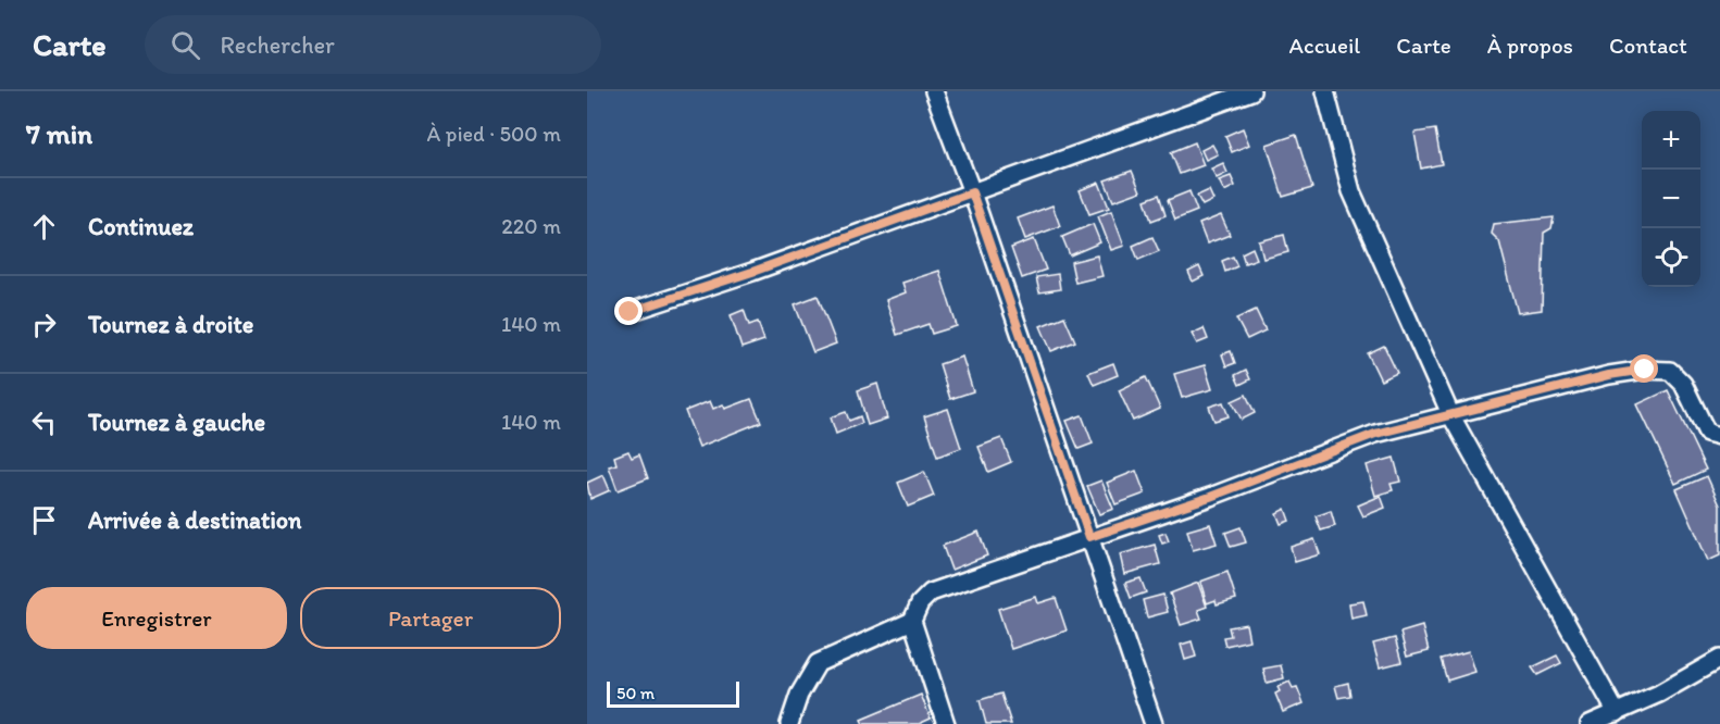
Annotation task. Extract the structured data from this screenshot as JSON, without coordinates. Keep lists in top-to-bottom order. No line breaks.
{"scale_bar":"50 m","page":{"header":"Carte","search":"Rechercher","nav":["Accueil","Carte","À propos","Contact"],"heading":["7 min","À pied · 500 m"],"map_buttons":["+","−"],"list":[["Continuez","220 m"],["Tournez à droite","140 m"],["Tournez à gauche","140 m"],"Arrivée à destination"],"buttons":["Enregistrer","Partager"],"scale":"50 m"}}
